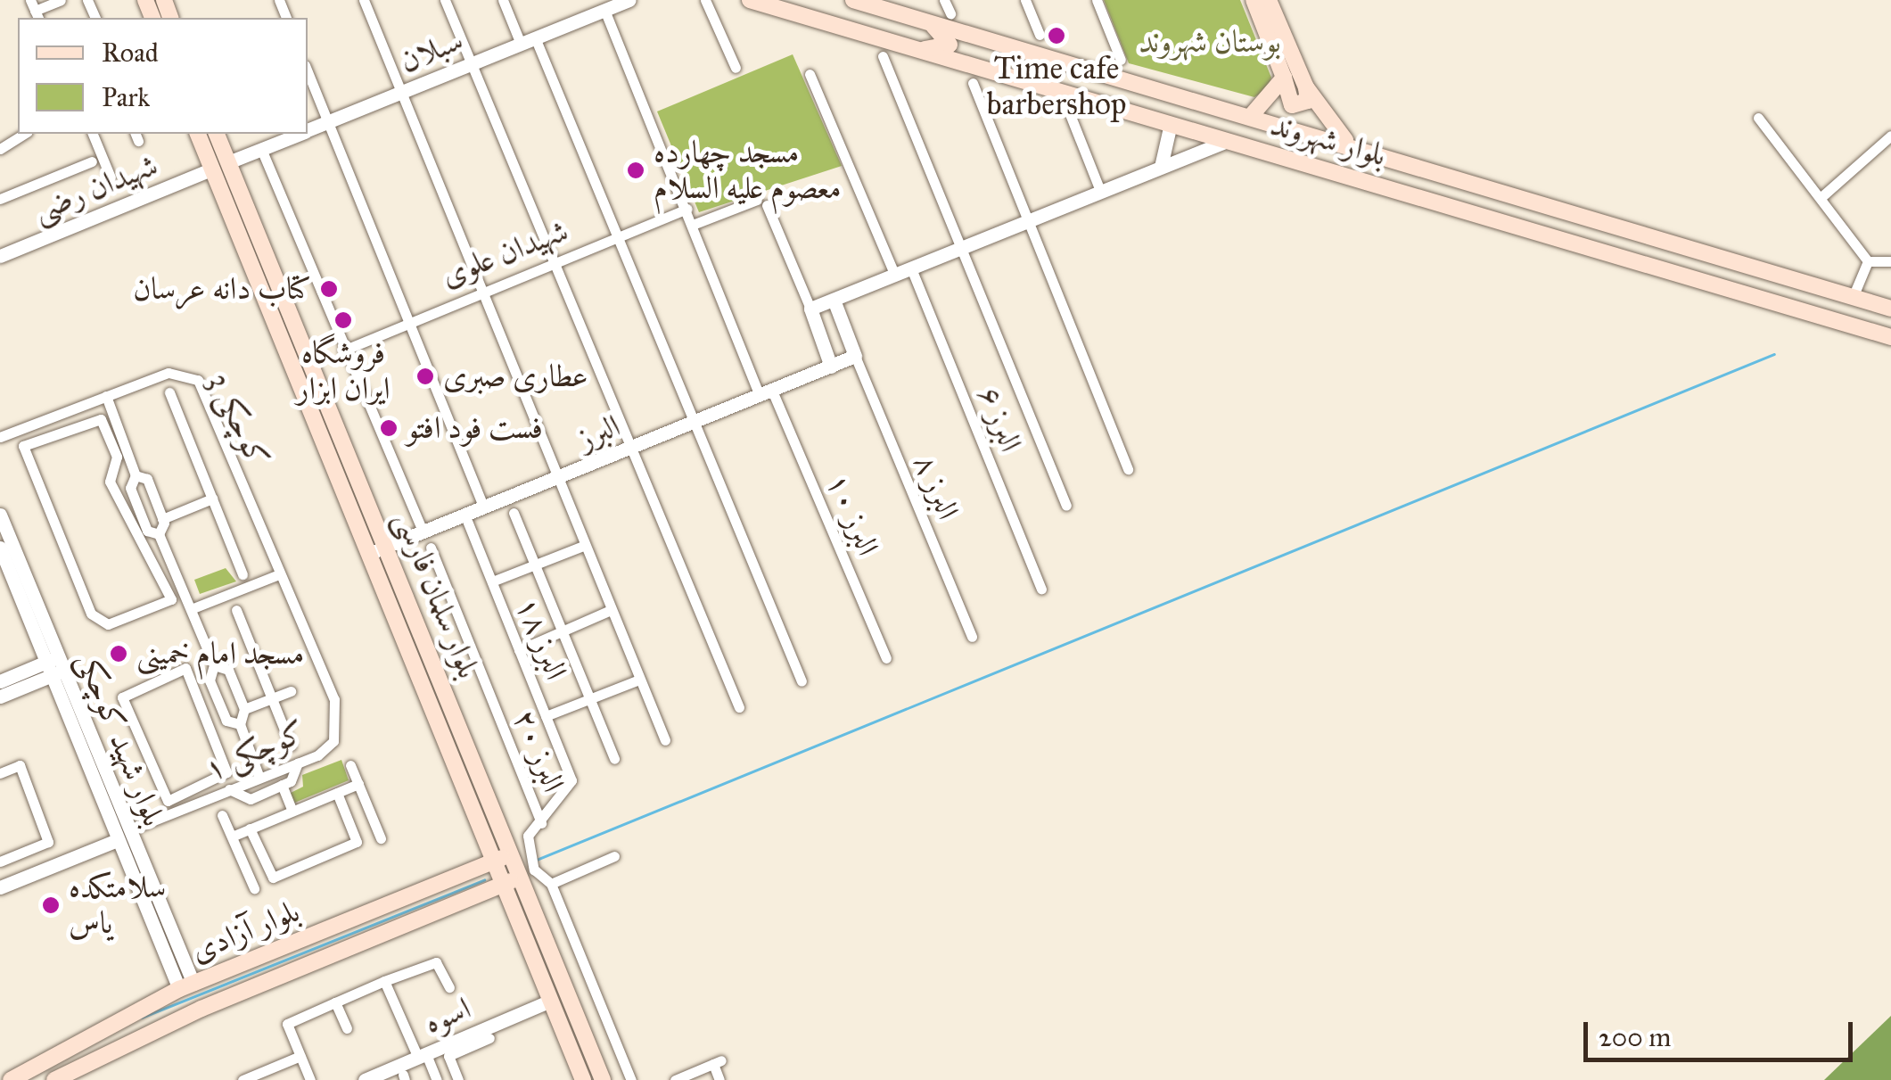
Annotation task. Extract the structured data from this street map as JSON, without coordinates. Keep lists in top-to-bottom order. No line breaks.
{"streets":{"main road":["بلوار شهروند","بلوار سلمان فارسی","بلوار آزادی"],"street":["سبلان","شهیدان رضی","شهیدان علوی","البرز ۶","کوچکی 3","البرز","البرز ۸","البرز ۱۰","البرز ۱۸","بلوار شهید کوچکی","کوچکی ۱","البرز ۲۰","اسوه"]},"crossings":[["سبلان","البرز ۱۰"],["سبلان","بلوار سلمان فارسی"],["شهیدان رضی","بلوار سلمان فارسی"],["شهیدان علوی","البرز ۱۰"],["کوچکی 3","کوچکی ۱"],["البرز","البرز ۸"],["البرز","البرز ۱۰"],["البرز","بلوار سلمان فارسی"],["البرز","البرز ۱۸"],["بلوار سلمان فارسی","بلوار آزادی"],["بلوار سلمان فارسی","اسوه"],["البرز ۱۸","البرز ۲۰"],["بلوار شهید کوچکی","کوچکی ۱"],["بلوار شهید کوچکی","بلوار آزادی"]],"parks":["بوستان شهروند"],"places":["Time cafe barbershop","مسجد چهارده معصوم علیه السلام","کتاب دانه عرسان","فروشگاه ایران ابزار","عطاری صبری","فست فود افتو","مسجد امام خمینی","سلامتکده یاس"],"legend":["Road","Park"],"scale_bar":"200 m"}
